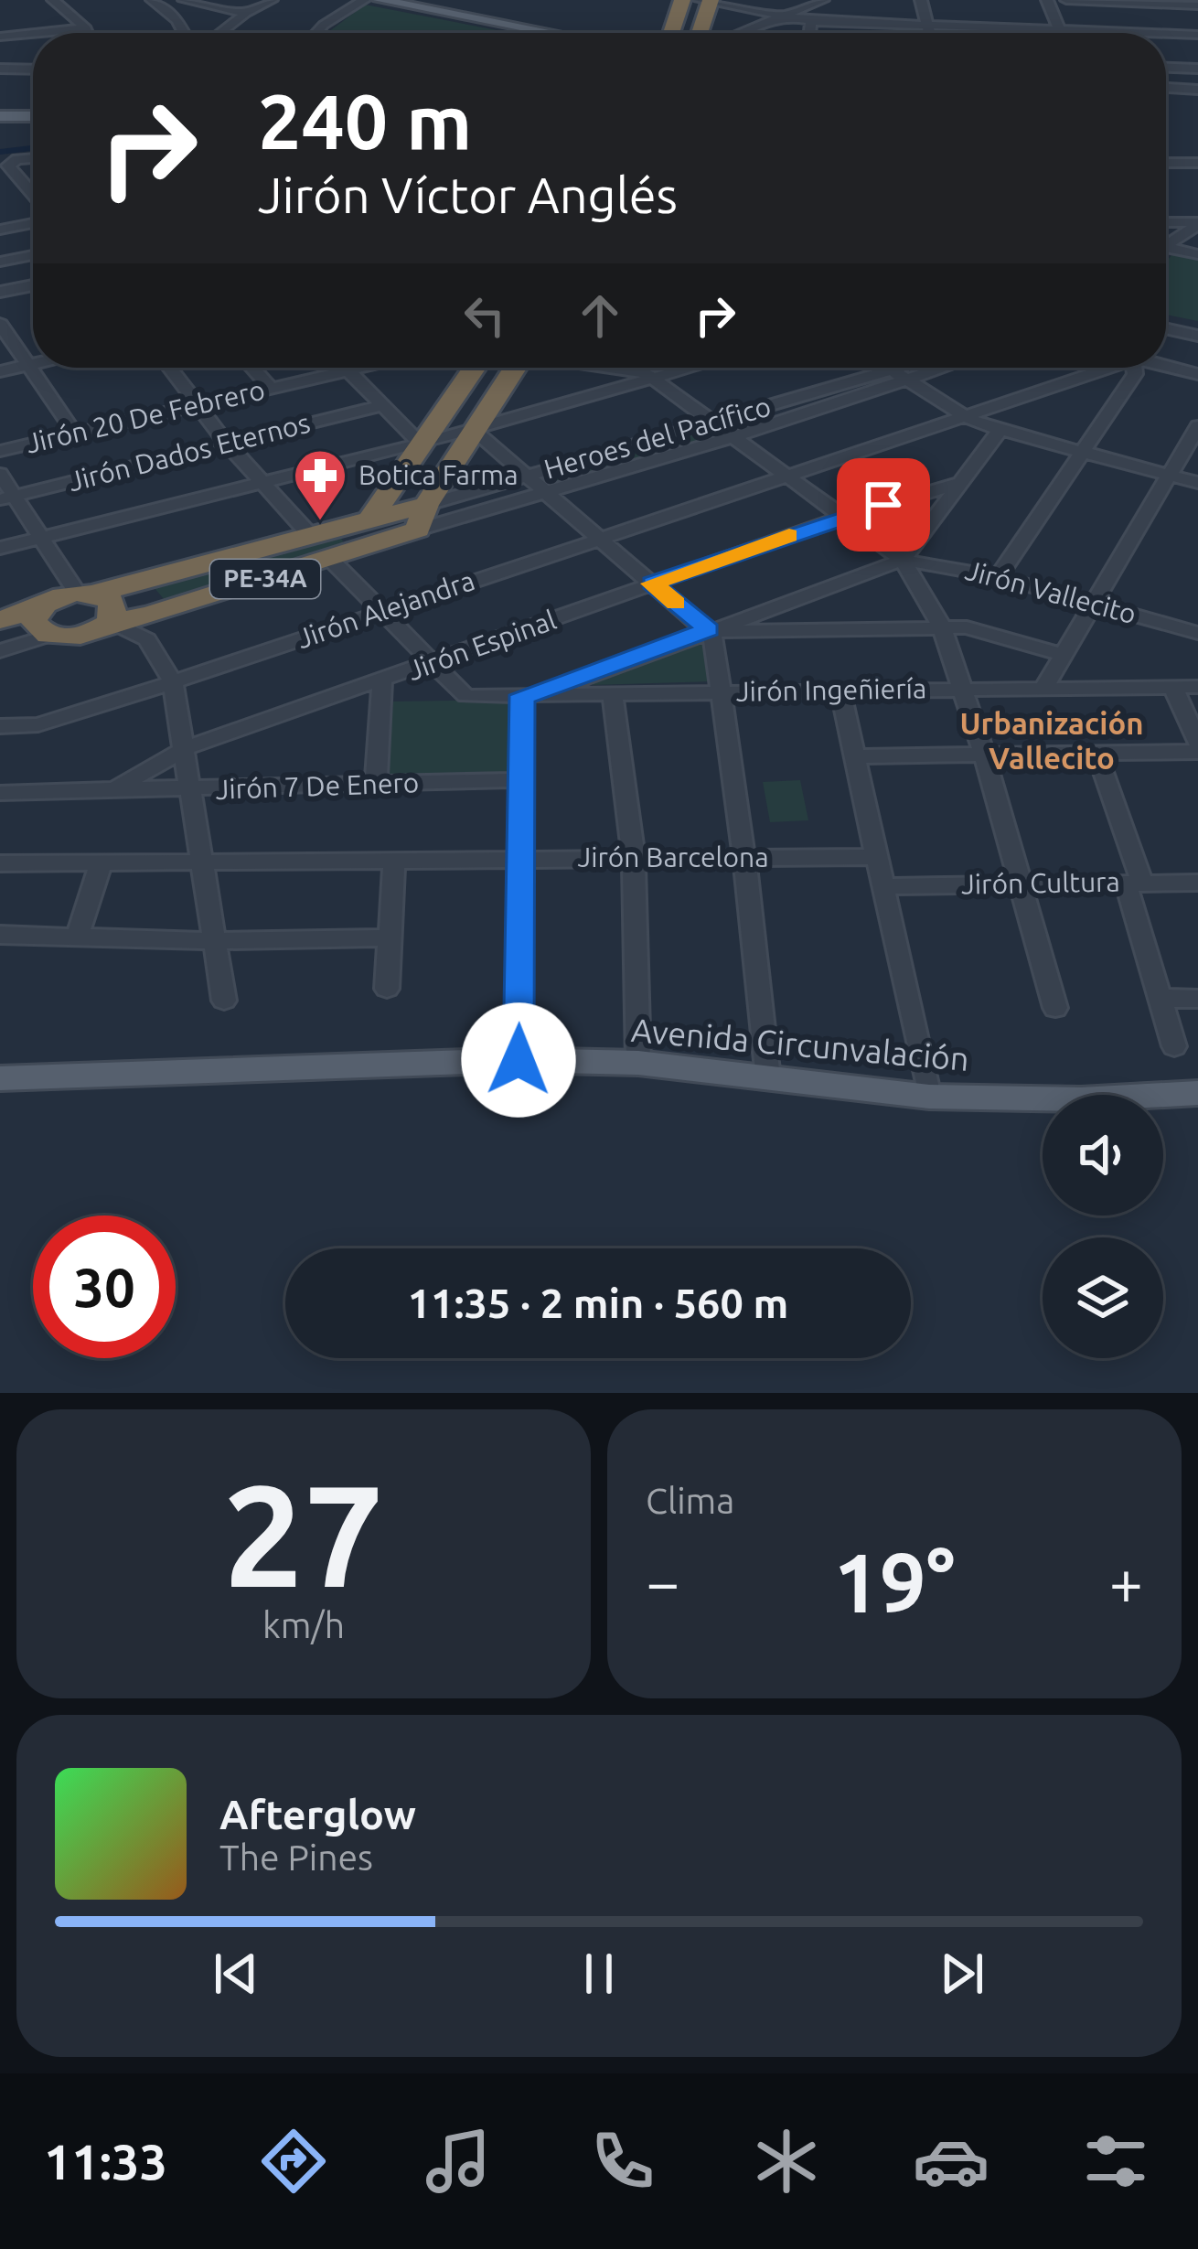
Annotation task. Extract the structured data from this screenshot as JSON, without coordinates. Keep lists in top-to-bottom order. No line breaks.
{"streets":{"highway":["Heroes del Pacífico","PE-34A"],"main road":["Avenida Circunvalación"],"street":["Jirón 20 De Febrero","Jirón Dados Eternos","Jirón Vallecito","Jirón Alejandra","Jirón Espinal","Jirón Ingeñiería","Jirón 7 De Enero","Jirón Barcelona","Jirón Cultura"]},"crossings":[["Heroes del Pacífico","PE-34A"],["Jirón Espinal","Jirón Ingeñiería"],["Jirón Espinal","Jirón 7 De Enero"]],"districts":["Urbanización Vallecito"],"places":{"pharmacy":["Botica Farma"]},"page":{"turn":["240 m","Jirón Víctor Anglés"],"limit":"30","trip":"11:35 · 2 min · 560 m","tile":[["27","km/h"],"Clima"],"heat":["−","19°","+"],"song":["Afterglow","The Pines"],"tabs":"11:33"}}
